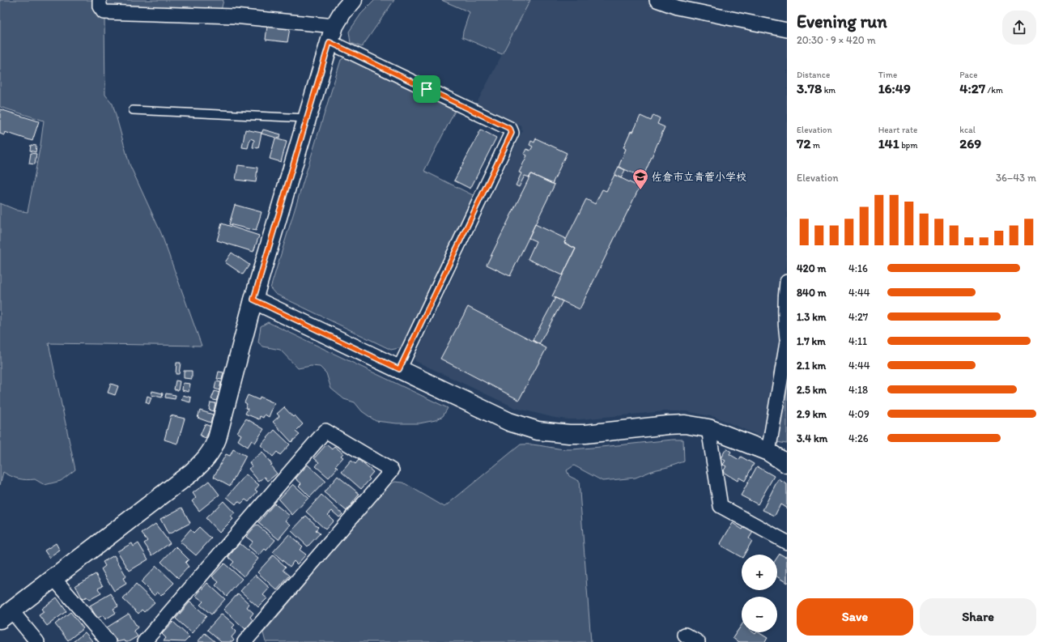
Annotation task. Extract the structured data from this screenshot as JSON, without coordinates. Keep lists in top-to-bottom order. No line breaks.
{"places":{"school or university":["佐倉市立青菅小学校"]},"page":{"heading":["Evening run","20:30 · 9 × 420 m"],"stats":[["Distance","3.78 km"],["Time","16:49"],["Pace","4:27 /km"],["Elevation","72 m"],["Heart rate","141 bpm"],["kcal","269"]],"chart":["Elevation","36–43 m"],"list":[{"name":"420 m","note":"4:16"},{"name":"840 m","note":"4:44"},{"name":"1.3 km","note":"4:27"},{"name":"1.7 km","note":"4:11"},{"name":"2.1 km","note":"4:44"},{"name":"2.5 km","note":"4:18"},{"name":"2.9 km","note":"4:09"},{"name":"3.4 km","note":"4:26"}],"map_buttons":["+","−"],"buttons":["Save","Share"]}}
